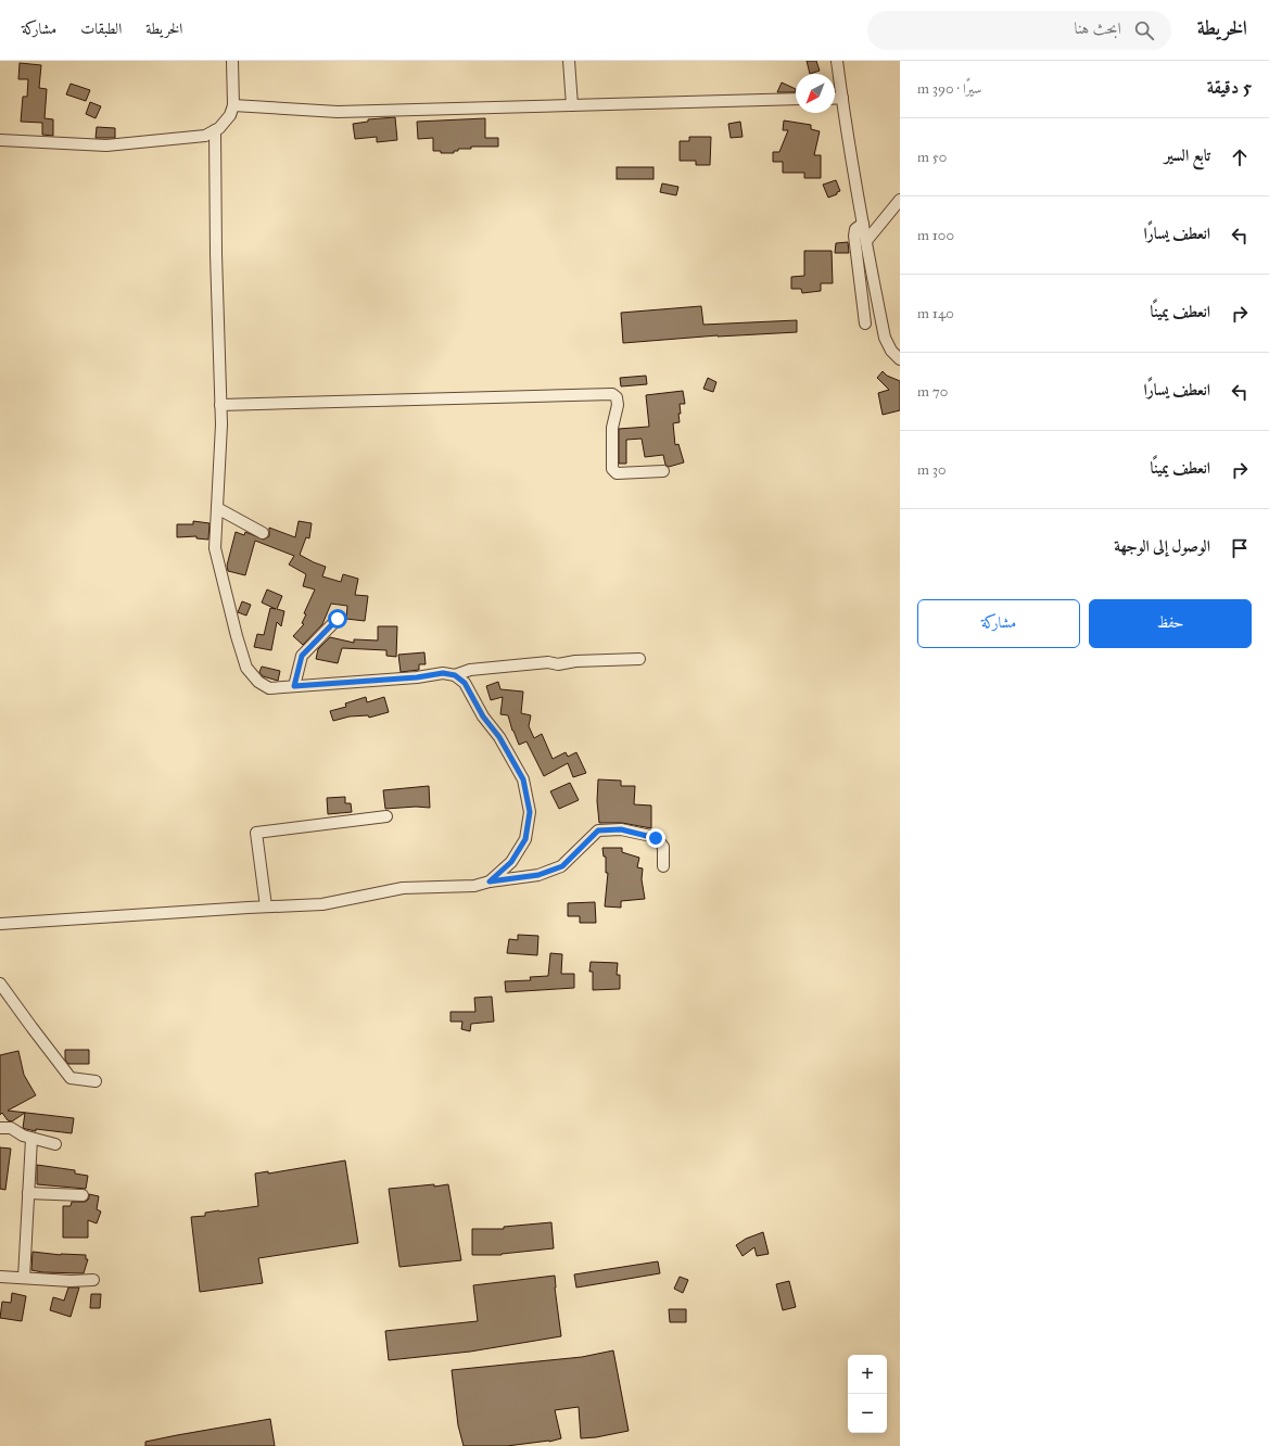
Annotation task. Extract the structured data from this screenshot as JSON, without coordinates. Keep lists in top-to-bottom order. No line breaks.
{"north":"bottom left","page":{"header":"الخريطة","search":"ابحث هنا","nav":["الخريطة","الطبقات","مشاركة"],"heading":["5 دقيقة","سيرًا · 390 m"],"list":[["تابع السير","50 m"],["انعطف يسارًا","100 m"],["انعطف يمينًا","140 m"],["انعطف يسارًا","70 m"],["انعطف يمينًا","30 m"],"الوصول إلى الوجهة"],"buttons":["حفظ","مشاركة"],"map_buttons":["+","−"]}}
